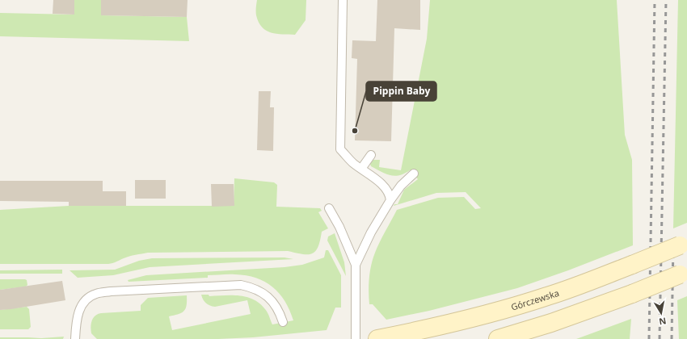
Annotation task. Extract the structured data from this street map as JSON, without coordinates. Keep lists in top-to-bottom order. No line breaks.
{"streets":{"main road":["Górczewska"]},"places":["Pippin Baby"],"north":"bottom"}
